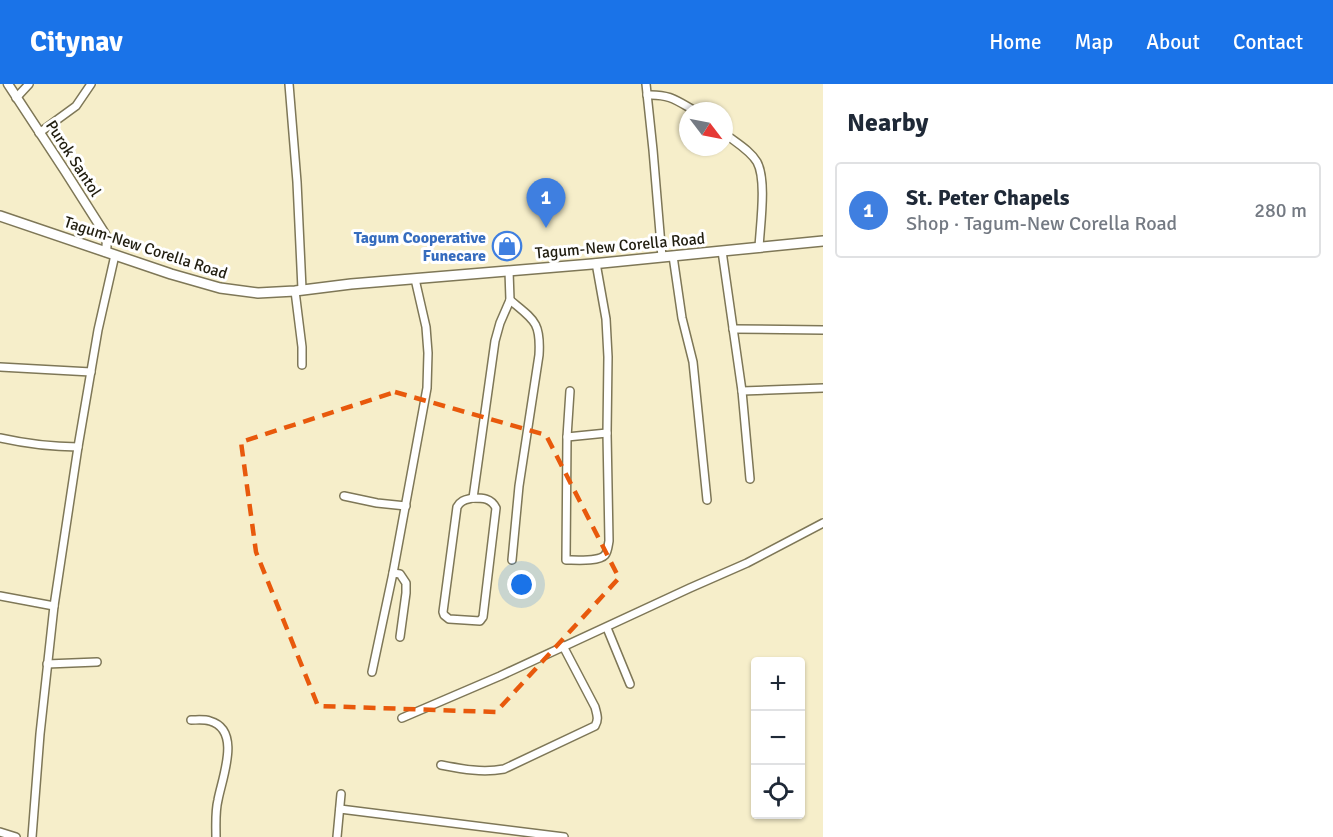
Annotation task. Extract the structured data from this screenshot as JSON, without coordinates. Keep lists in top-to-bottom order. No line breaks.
{"streets":{"main road":["Tagum-New Corella Road"],"street":["Purok Santol"]},"crossings":[["Purok Santol","Tagum-New Corella Road"]],"places":{"shop":["Tagum Cooperative Funecare"]},"north":"bottom right","page":{"header":"Citynav","nav":["Home","Map","About","Contact"],"heading":"Nearby","list":[{"mark":"1","name":"St. Peter Chapels","note":"Shop · Tagum-New Corella Road","value":"280 m"}],"pins":"1","map_buttons":["+","−"]}}
